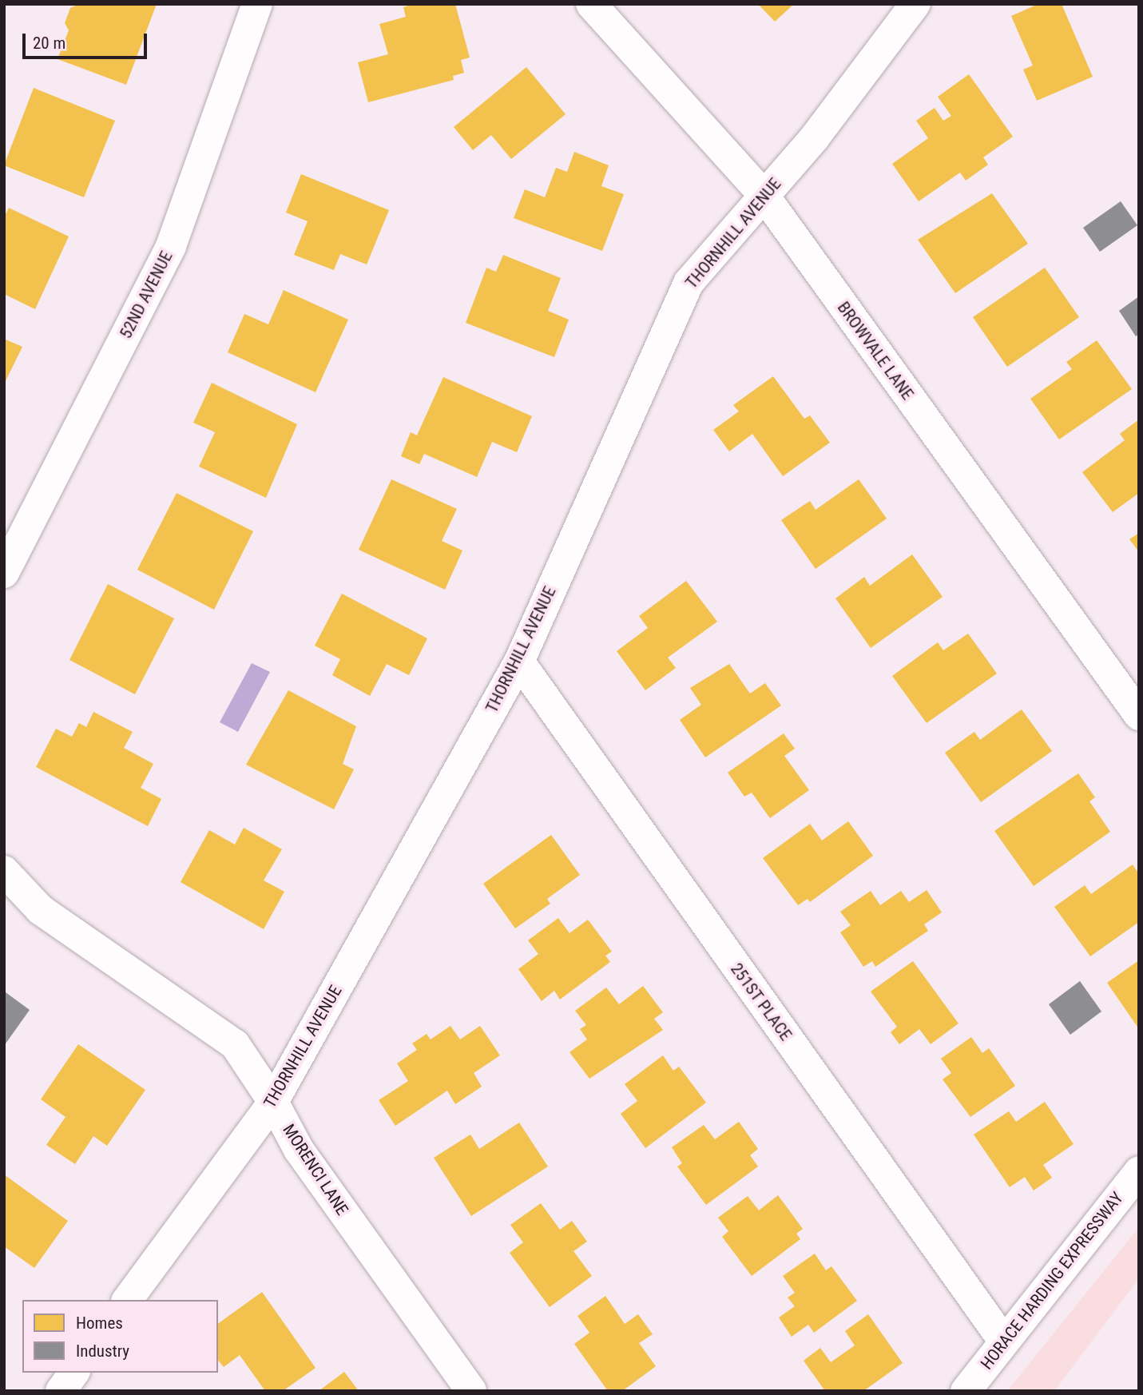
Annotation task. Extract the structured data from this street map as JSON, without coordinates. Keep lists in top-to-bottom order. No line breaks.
{"streets":{"street":["THORNHILL AVENUE","52ND AVENUE","BROWVALE LANE","251ST PLACE","MORENCI LANE","HORACE HARDING EXPRESSWAY"]},"crossings":[["THORNHILL AVENUE","BROWVALE LANE"],["THORNHILL AVENUE","251ST PLACE"],["THORNHILL AVENUE","MORENCI LANE"],["251ST PLACE","HORACE HARDING EXPRESSWAY"]],"legend":["Homes","Industry"],"scale_bar":"20 m"}
